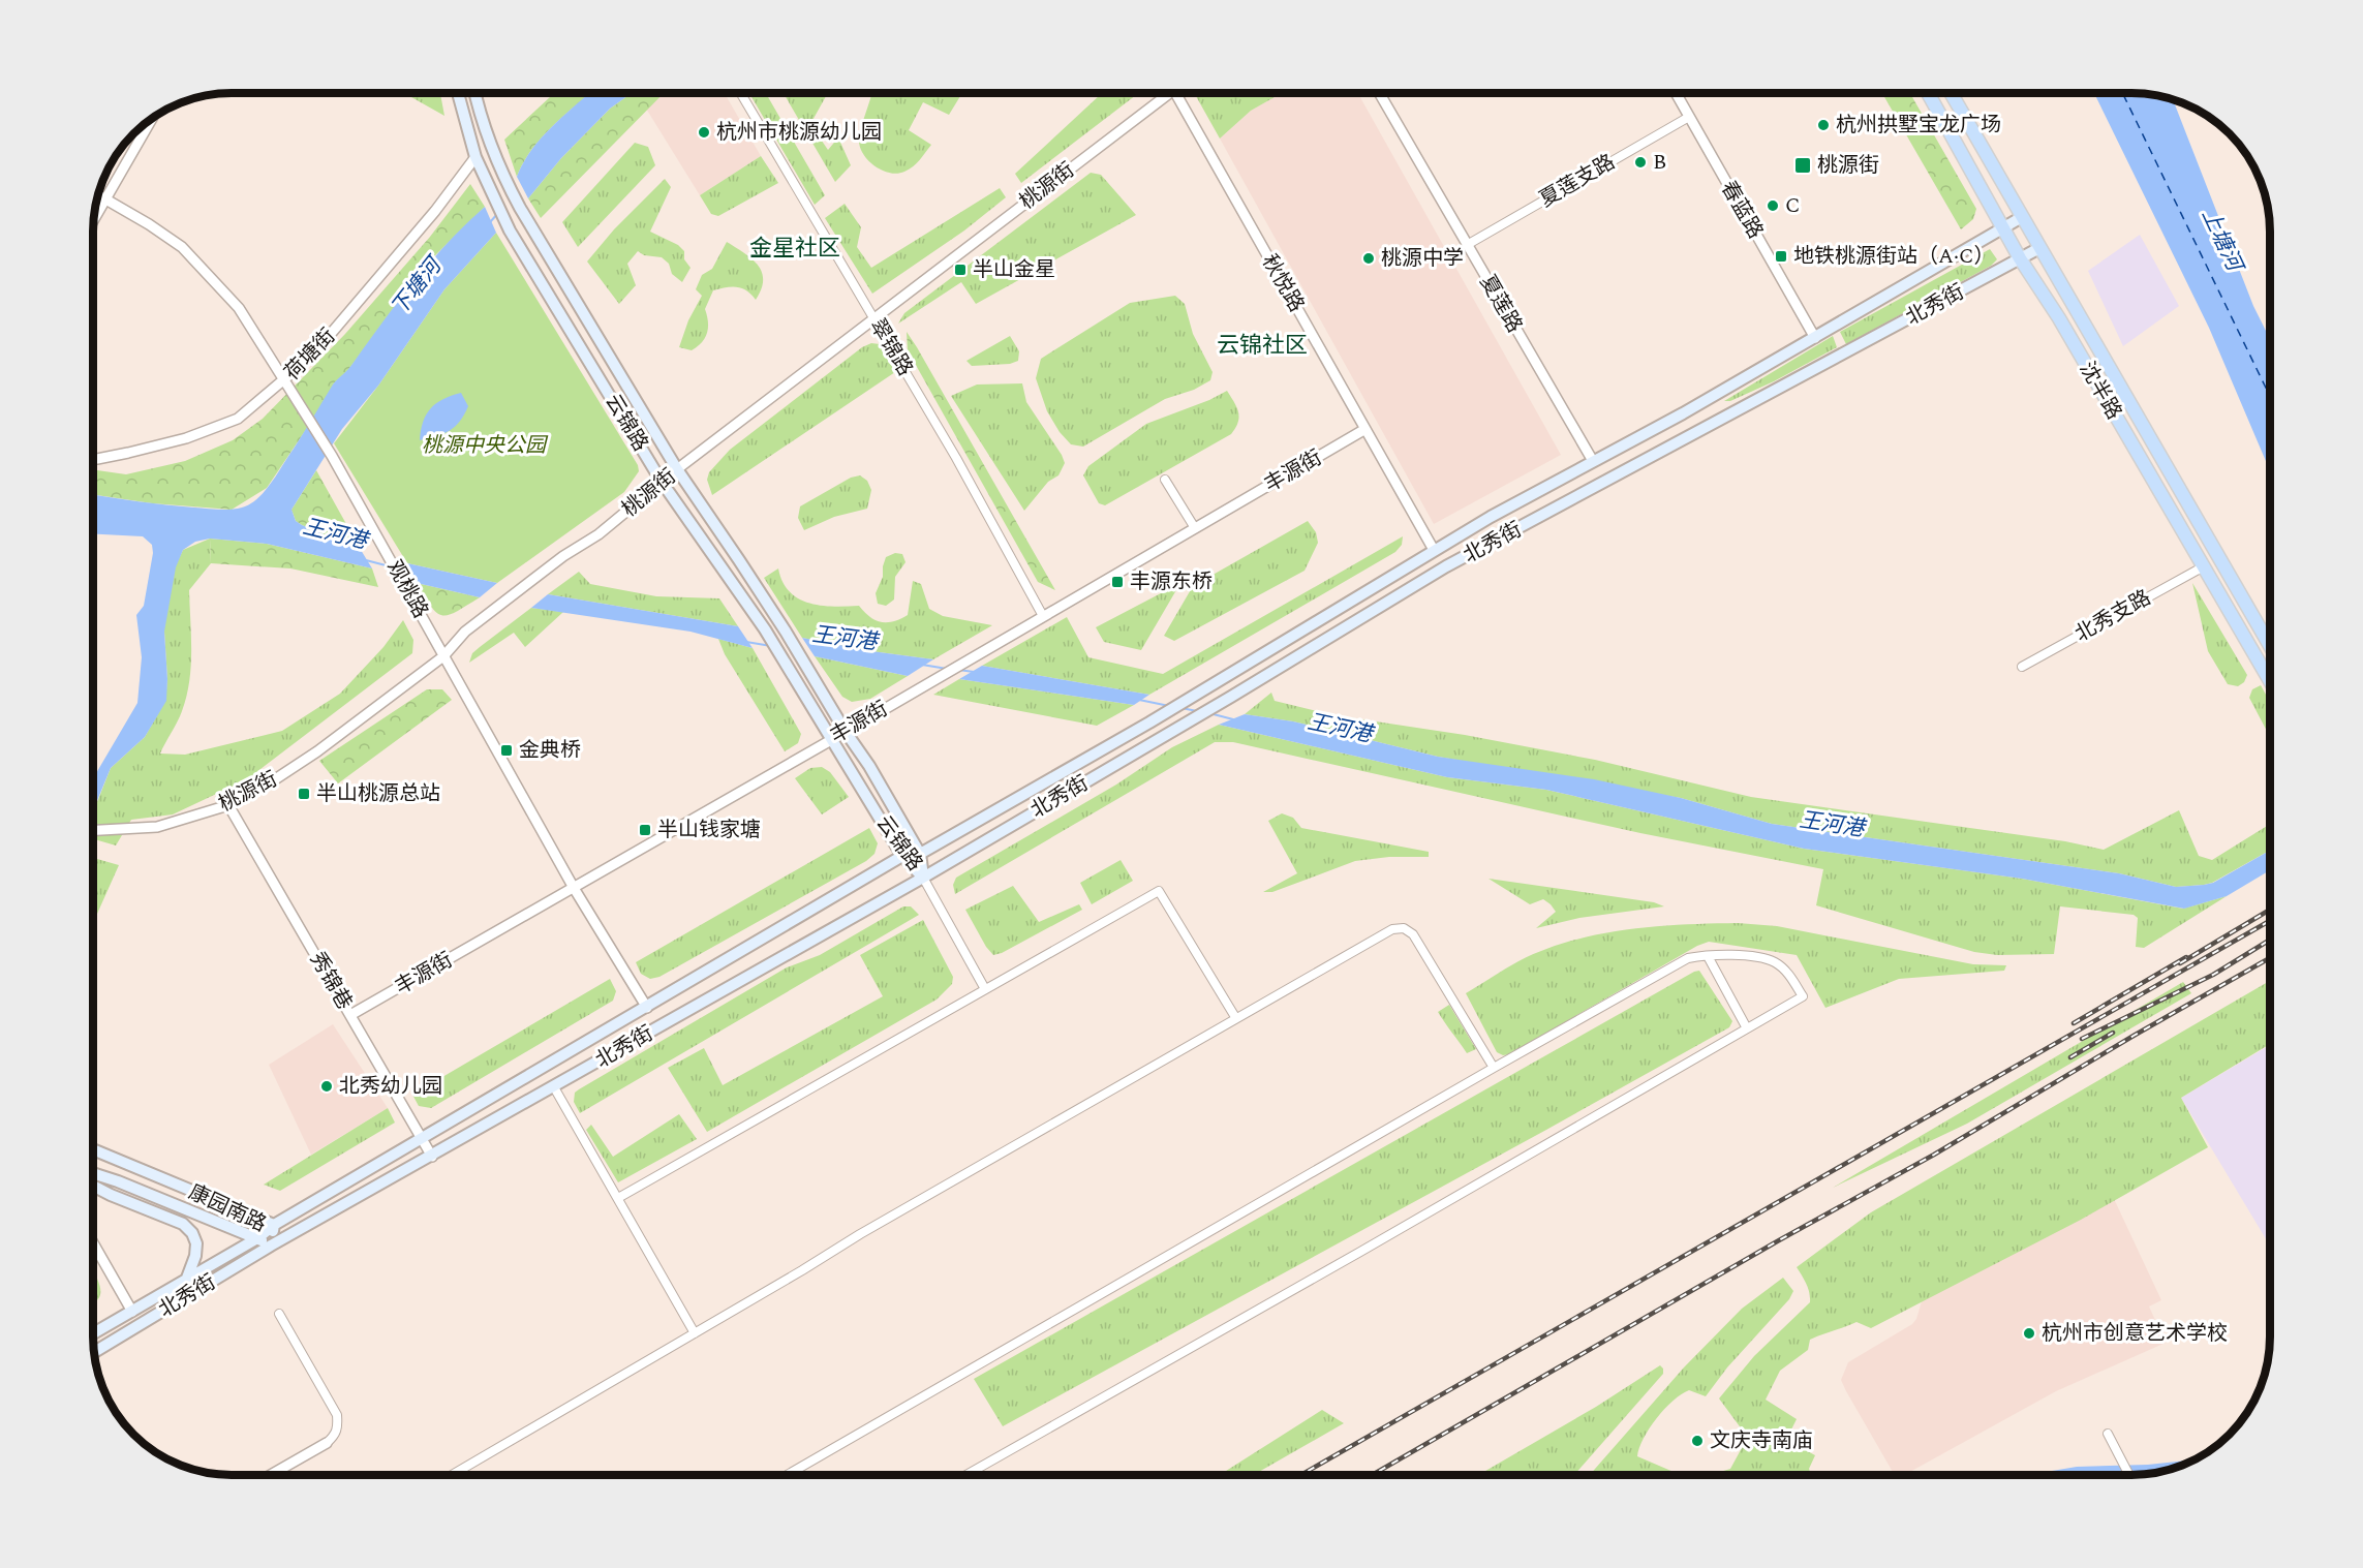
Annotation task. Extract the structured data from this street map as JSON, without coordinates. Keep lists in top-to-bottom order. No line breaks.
{"streets":{"main road":["北秀街","沈半路","云锦路","康园南路"],"street":["夏莲支路","桃源街","春蓝路","秋悦路","夏莲路","翠锦路","荷塘街","丰源街","观桃路","北秀支路","秀锦巷"]},"crossings":[["夏莲支路","春蓝路"],["夏莲支路","夏莲路"],["桃源街","翠锦路"],["桃源街","云锦路"],["桃源街","观桃路"],["桃源街","秀锦巷"],["春蓝路","北秀街"],["秋悦路","北秀街"],["秋悦路","丰源街"],["夏莲路","北秀街"],["北秀街","沈半路"],["北秀街","云锦路"],["北秀街","观桃路"],["北秀街","秀锦巷"],["北秀街","康园南路"],["翠锦路","丰源街"],["荷塘街","云锦路"],["荷塘街","观桃路"],["沈半路","北秀支路"],["云锦路","丰源街"],["丰源街","观桃路"],["丰源街","秀锦巷"]],"districts":["金星社区","云锦社区"],"water":["上塘河","下塘河","王河港"],"parks":["桃源中央公园"],"places":{"other":["杭州拱墅宝龙广场","杭州市桃源幼儿园","B","C","桃源中学","北秀幼儿园","杭州市创意艺术学校","文庆寺南庙"],"transit":["桃源街","地铁桃源街站（A·C）","半山金星","丰源东桥","金典桥","半山桃源总站","半山钱家塘"]}}
